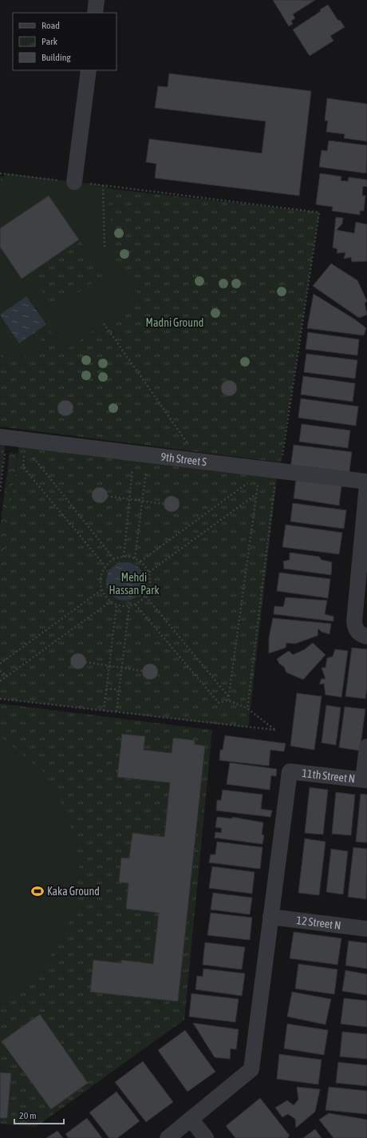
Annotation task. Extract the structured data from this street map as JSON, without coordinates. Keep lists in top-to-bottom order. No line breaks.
{"streets":{"street":["9th Street S","11th Street N","12 Street N"]},"crossings":[["11th Street N","12 Street N"]],"parks":["Madni Ground","Mehdi Hassan Park"],"places":{"sports":["Kaka Ground"]},"legend":["Road","Park","Building"],"scale_bar":"20 m"}
